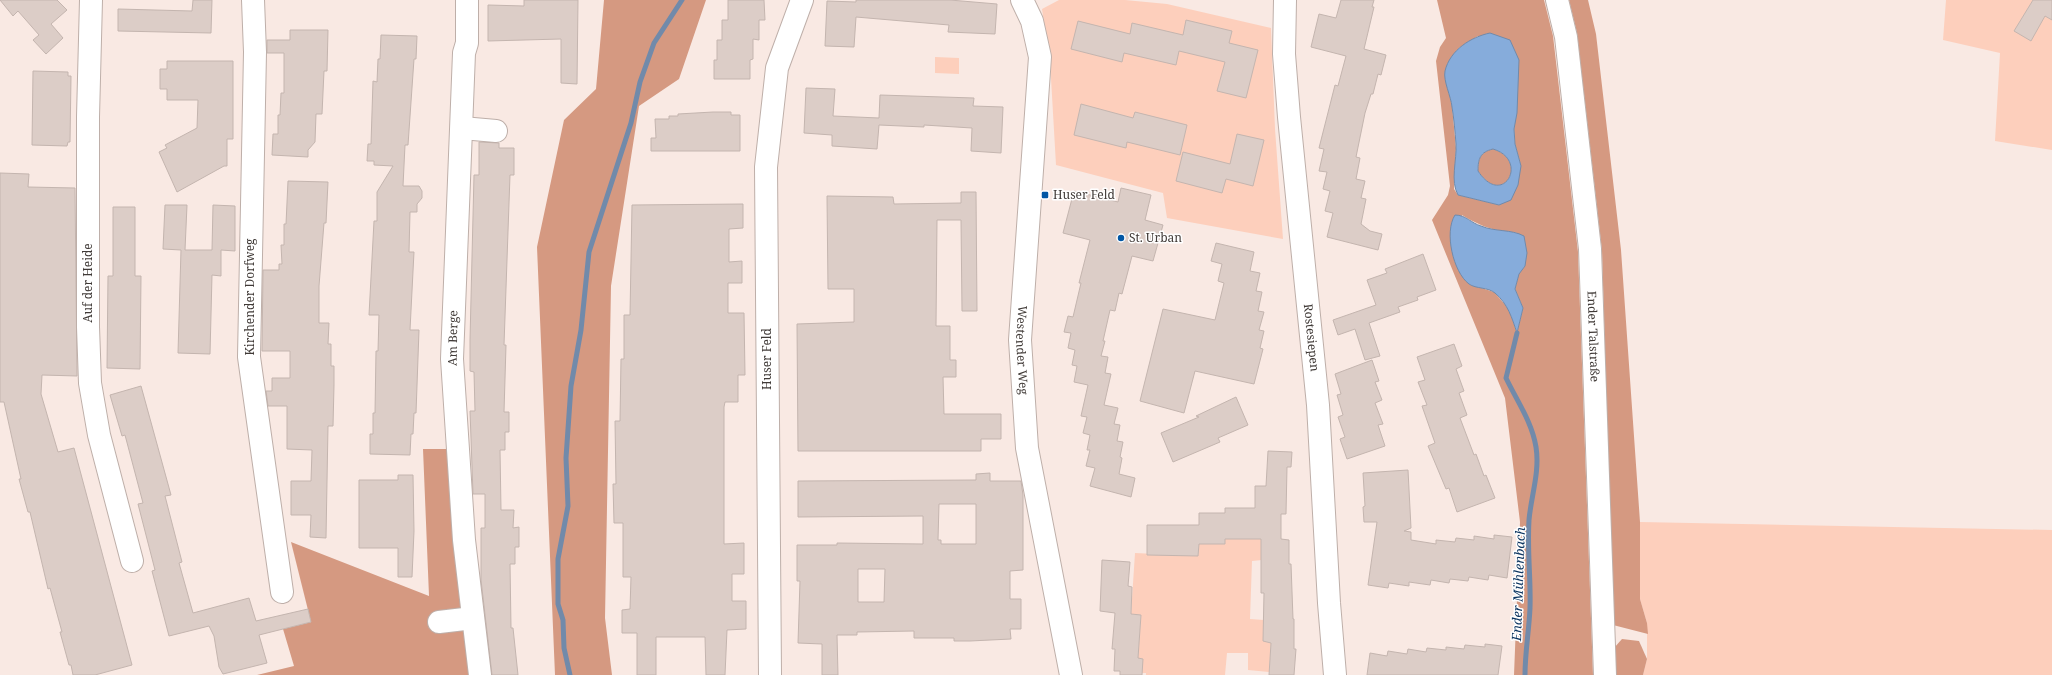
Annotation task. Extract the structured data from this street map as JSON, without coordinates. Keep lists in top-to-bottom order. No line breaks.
{"streets":{"street":["Auf der Heide","Kirchender Dorfweg","Ender Talstraße","Rostesiepen","Am Berge","Westender Weg","Huser Feld"]},"water":["Ender Mühlenbach"],"places":{"transit":["Huser Feld"],"other":["St. Urban"]}}
